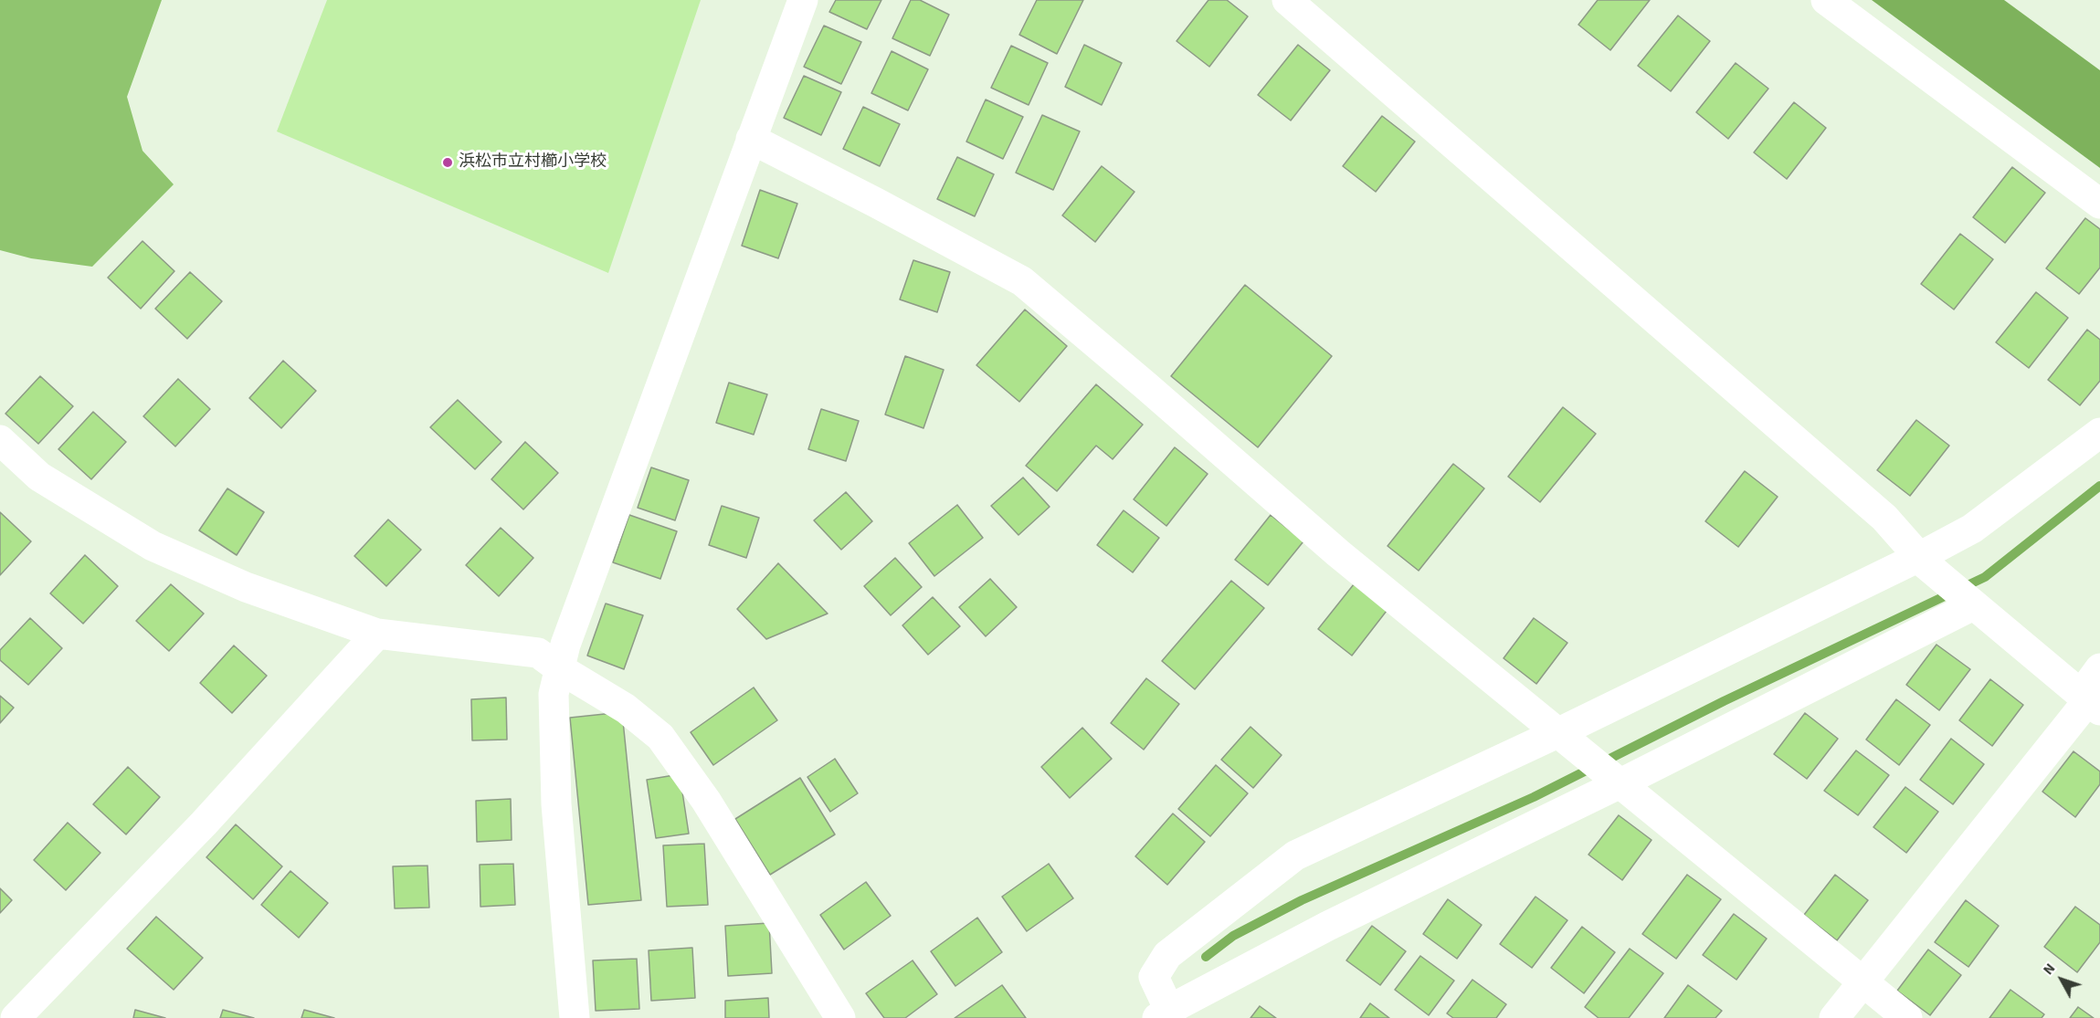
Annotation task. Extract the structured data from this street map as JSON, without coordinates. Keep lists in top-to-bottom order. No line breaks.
{"places":["浜松市立村櫛小学校"],"north":"top left"}
